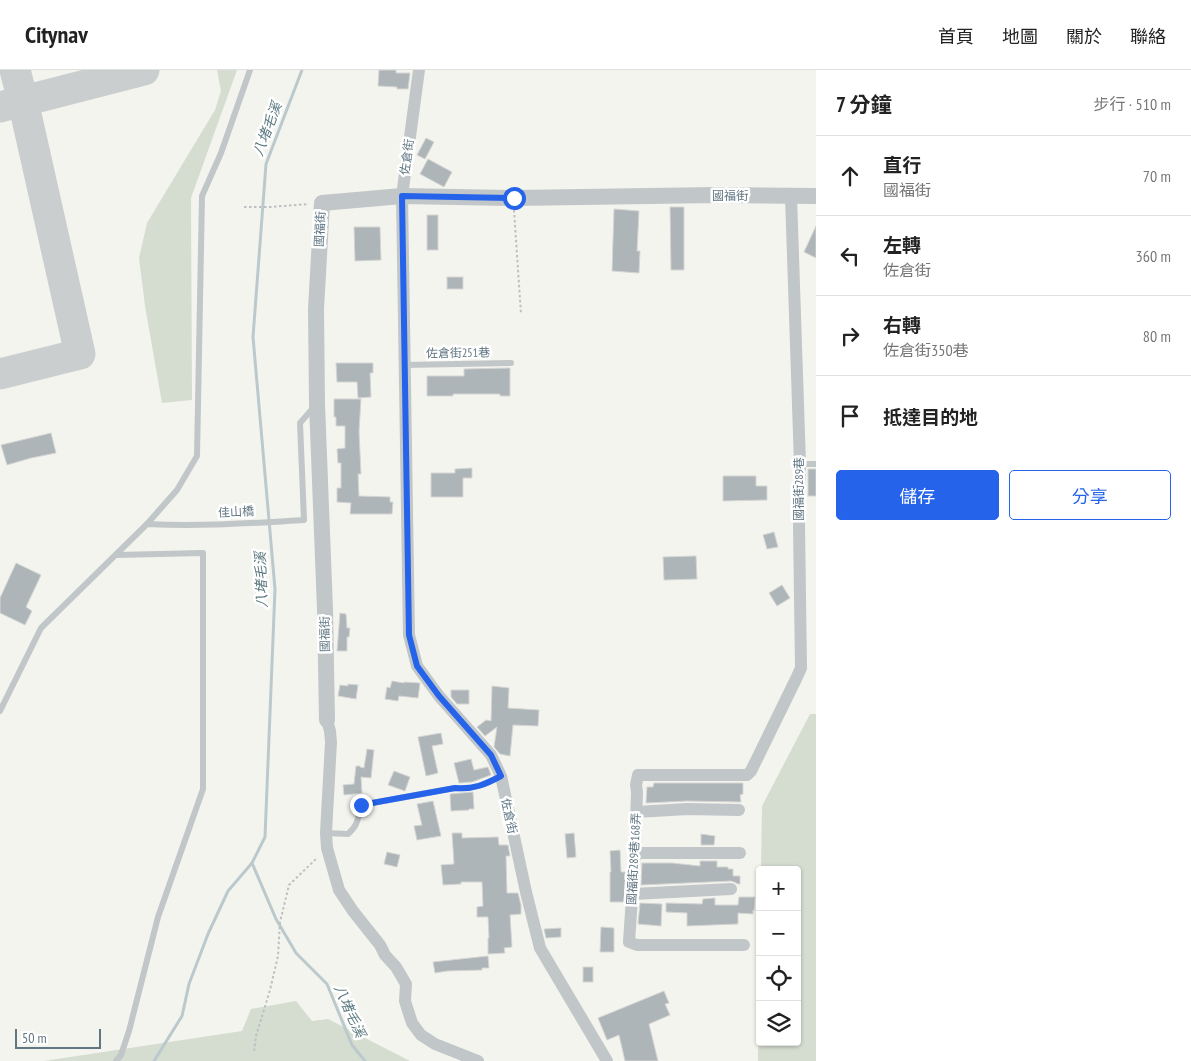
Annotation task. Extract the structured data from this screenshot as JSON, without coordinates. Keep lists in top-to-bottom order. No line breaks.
{"streets":{"street":["佐倉街","國福街","國福街289巷","國福街289巷168弄"],"lane":["佐倉街251巷","佳山橋"]},"crossings":[["佐倉街","國福街"],["佐倉街","佐倉街251巷"],["國福街","國福街289巷"],["國福街","佳山橋"],["國福街289巷","國福街289巷168弄"]],"water":["八堵毛溪"],"scale_bar":"50 m","page":{"header":"Citynav","nav":["首頁","地圖","關於","聯絡"],"heading":["7 分鐘","步行 · 510 m"],"list":[["直行","國福街","70 m"],["左轉","佐倉街","360 m"],["右轉","佐倉街350巷","80 m"],"抵達目的地"],"buttons":["儲存","分享"],"map_buttons":["+","−"],"scale":"50 m"}}
